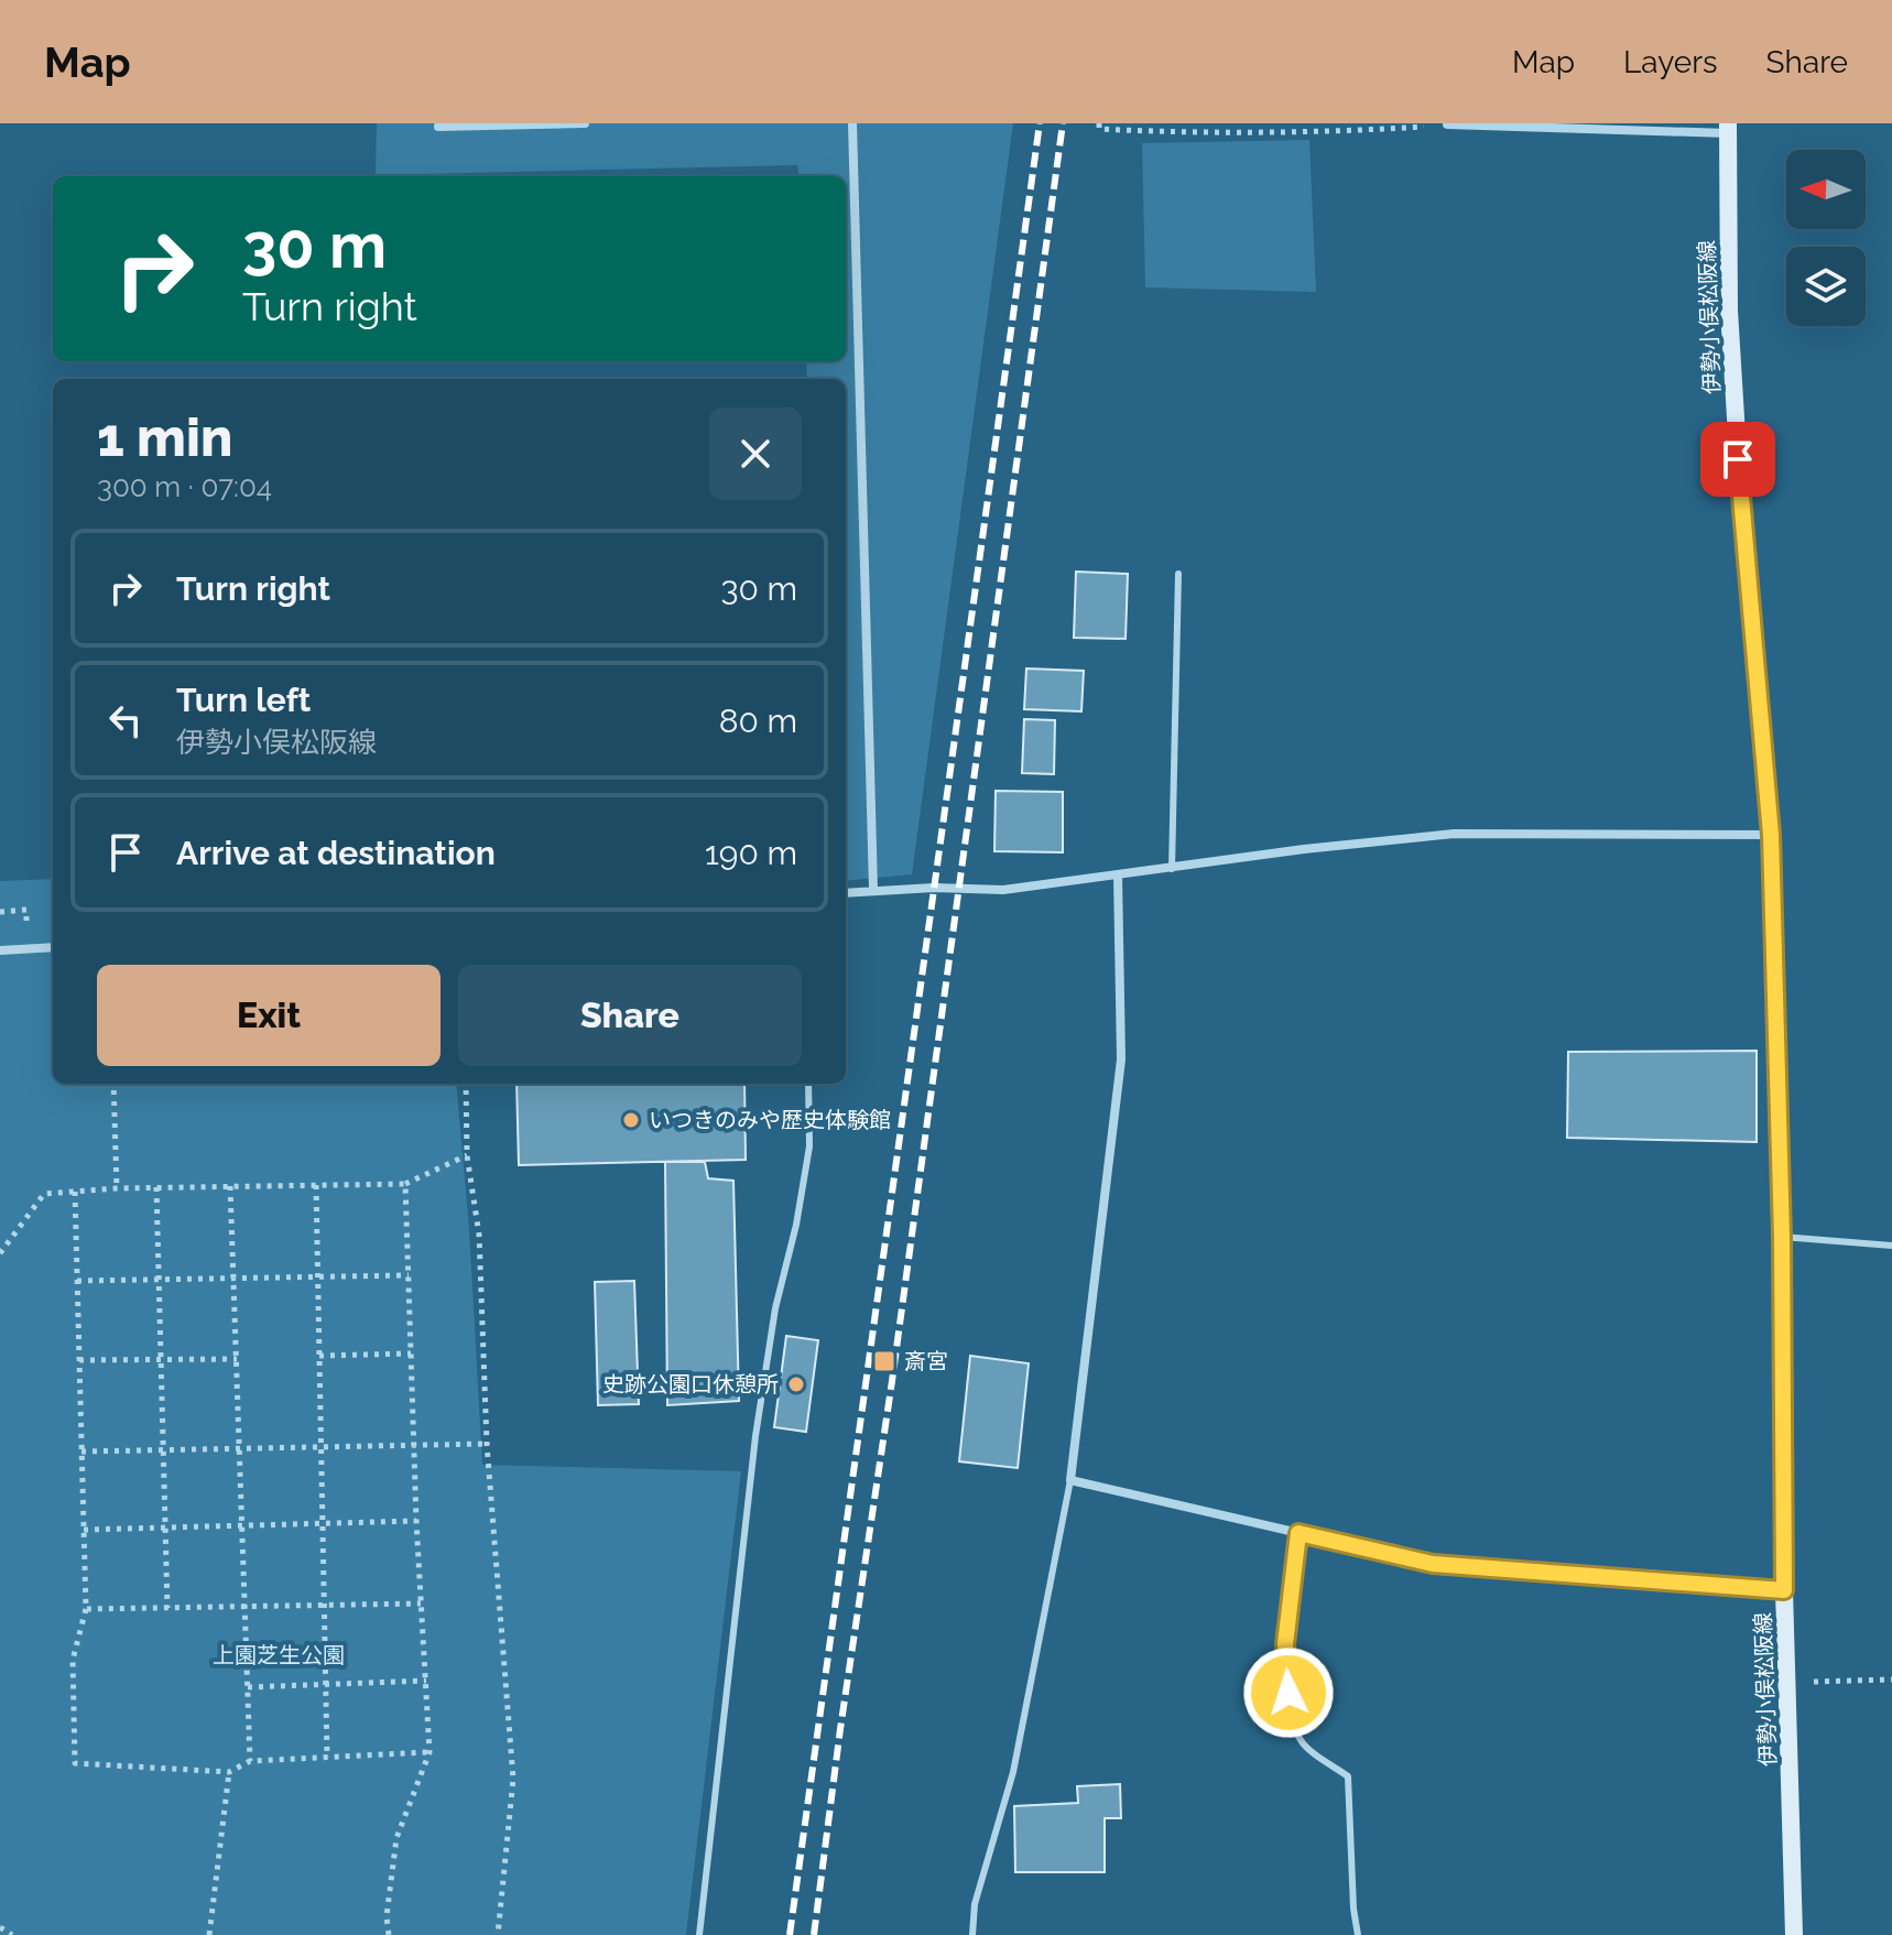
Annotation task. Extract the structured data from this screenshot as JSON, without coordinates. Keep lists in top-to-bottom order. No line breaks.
{"streets":{"main road":["伊勢小俣松阪線"]},"parks":["上園芝生公園"],"places":{"other":["いつきのみや歴史体験館","史跡公園口休憩所"],"transit":["斎宮"]},"north":"left","page":{"header":"Map","nav":["Map","Layers","Share"],"turn":["30 m","Turn right"],"heading":["1 min","300 m · 07:04"],"list":[{"name":"Turn right","value":"30 m"},{"name":"Turn left","note":"伊勢小俣松阪線","value":"80 m"},{"name":"Arrive at destination","value":"190 m"}],"buttons":["Exit","Share"]}}
